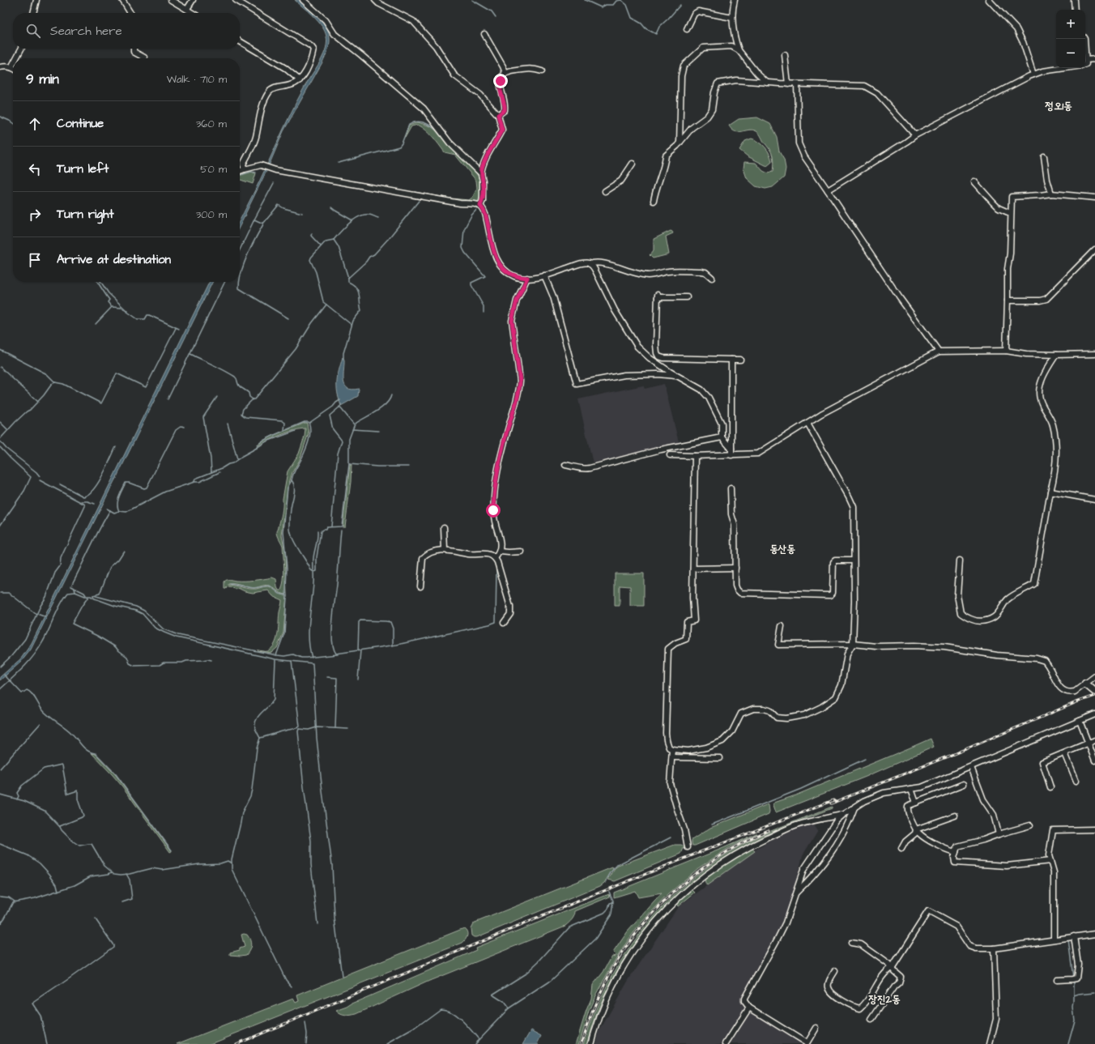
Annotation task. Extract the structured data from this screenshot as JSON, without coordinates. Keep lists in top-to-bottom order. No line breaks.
{"districts":["정오1동","동산동","장진2동"],"page":{"map_buttons":["+","−"],"search":"Search here","heading":["9 min","Walk · 710 m"],"list":[["Continue","360 m"],["Turn left","50 m"],["Turn right","300 m"],"Arrive at destination"]}}
